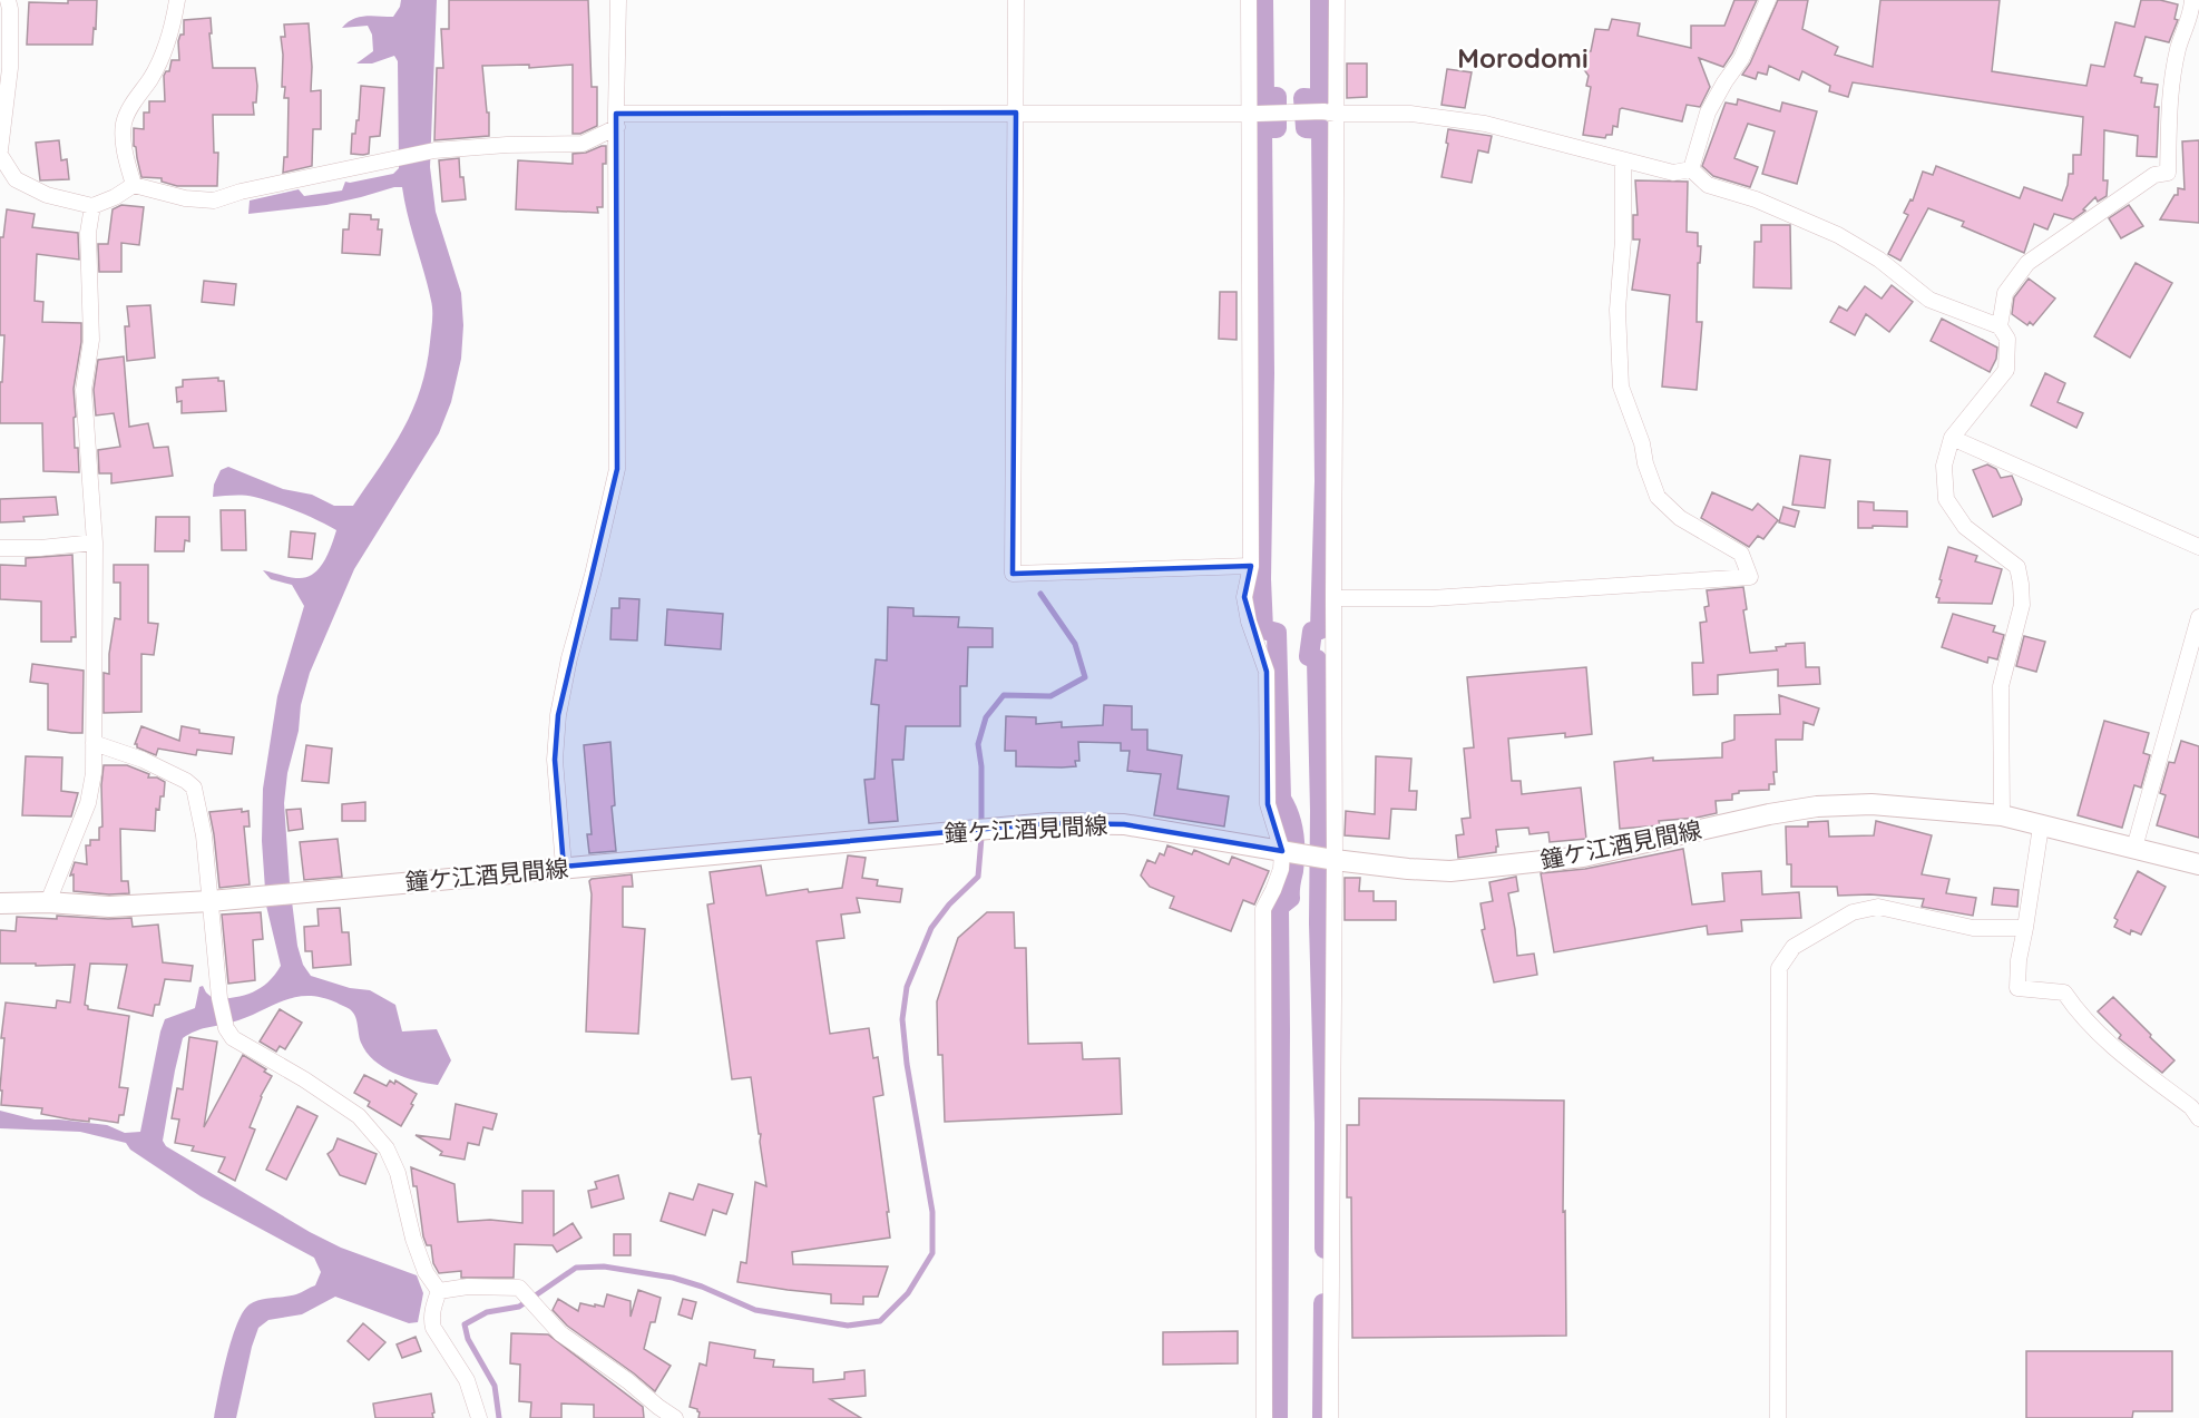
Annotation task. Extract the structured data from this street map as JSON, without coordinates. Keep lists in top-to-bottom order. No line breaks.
{"streets":{"main road":["鐘ケ江酒見間線"]},"districts":["Morodomi"]}
